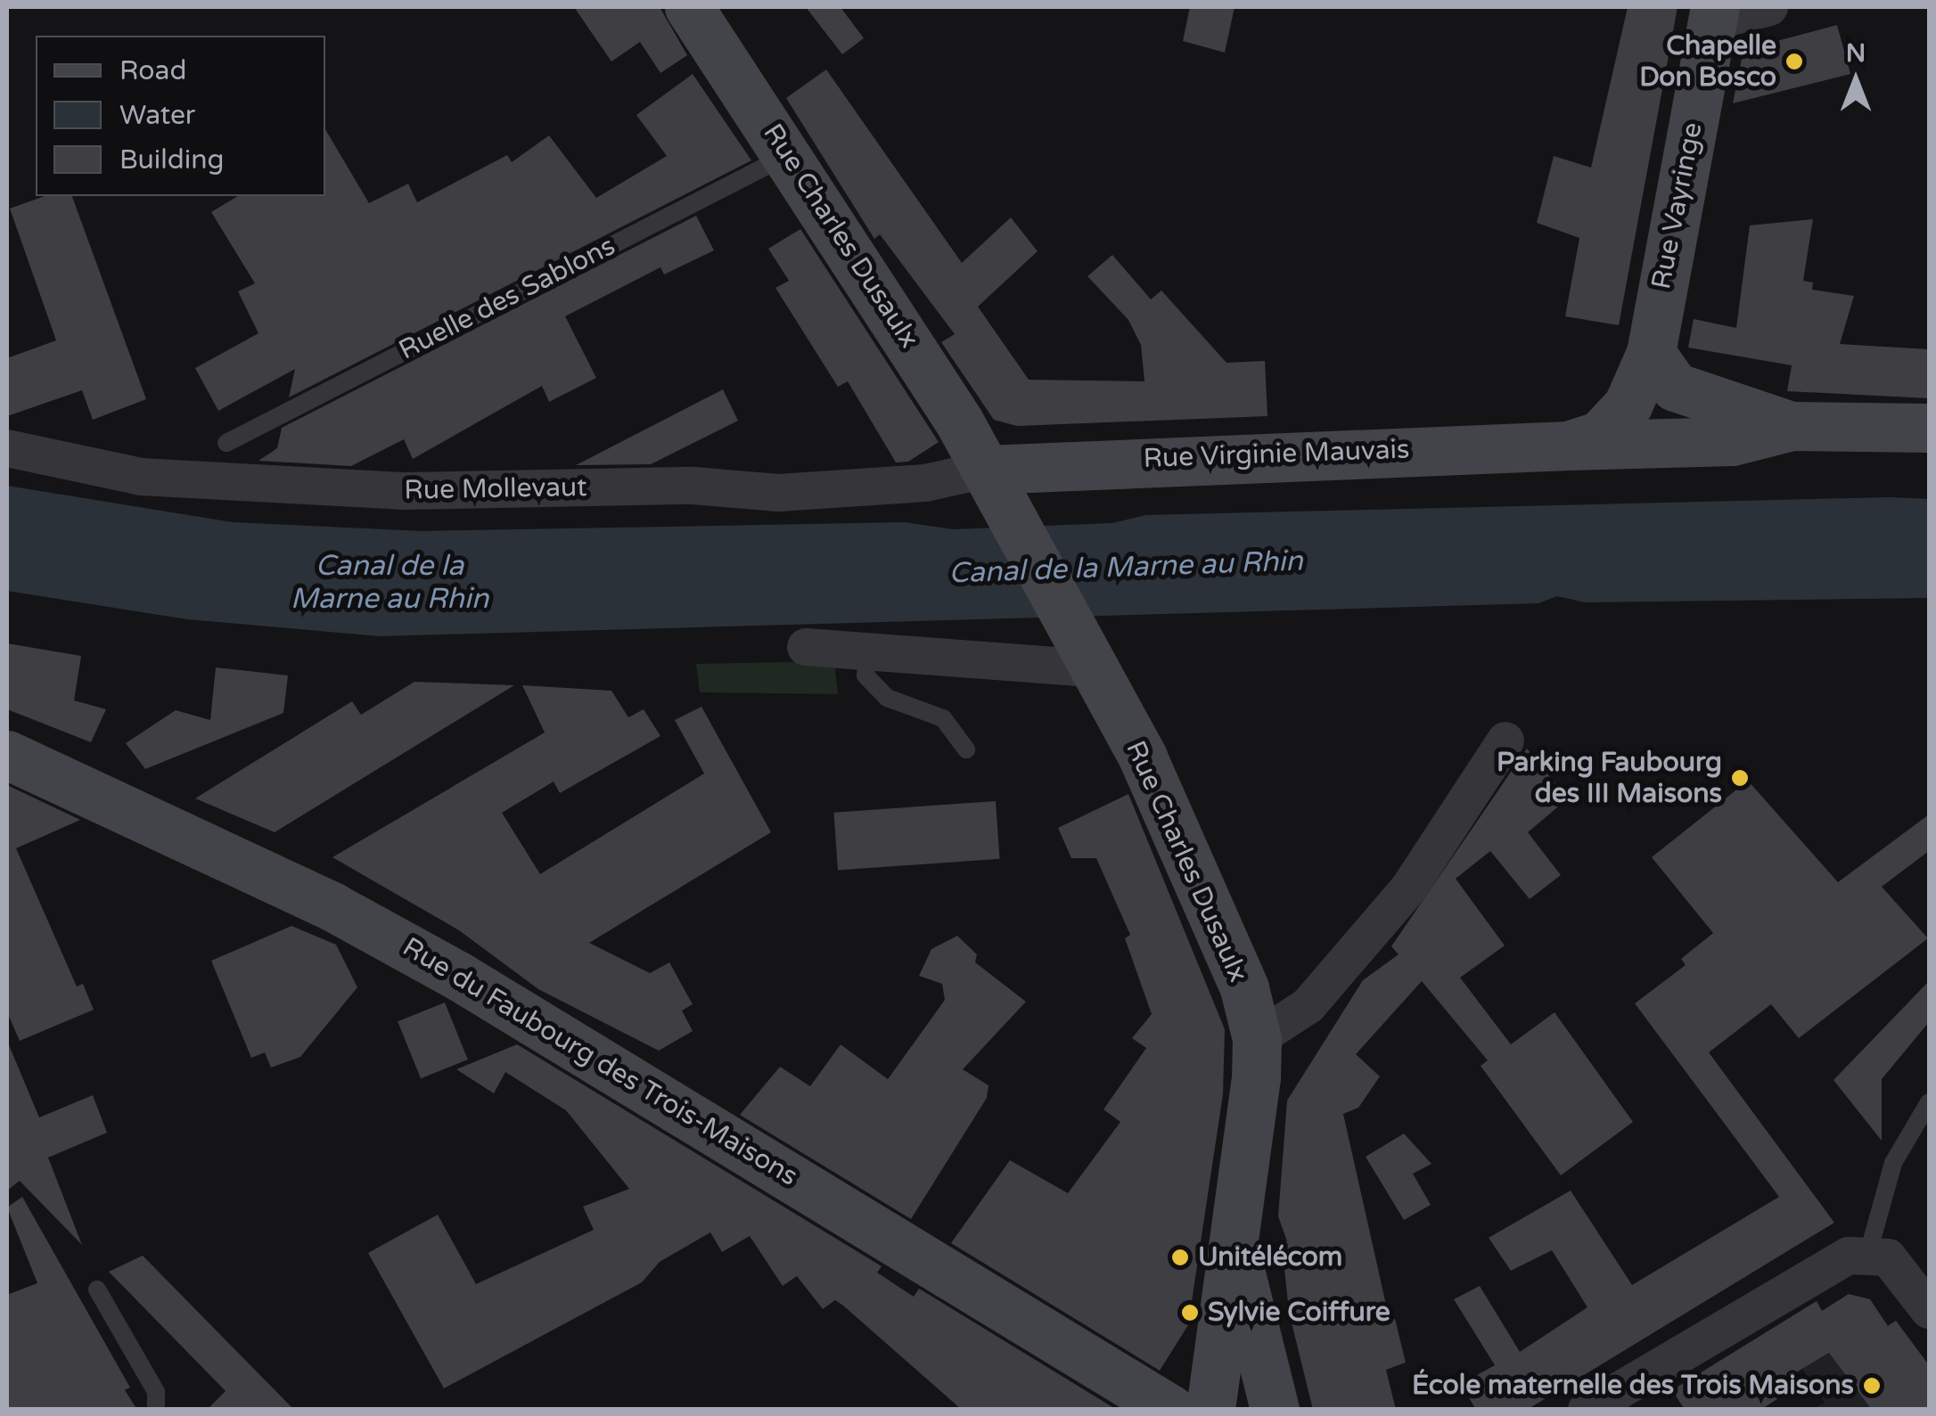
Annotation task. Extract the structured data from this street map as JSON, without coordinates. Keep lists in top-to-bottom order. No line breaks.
{"streets":{"street":["Rue Vayringe","Rue Charles Dusaulx","Rue Virginie Mauvais","Rue Mollevaut","Rue du Faubourg des Trois-Maisons"],"lane":["Ruelle des Sablons"]},"crossings":[["Rue Vayringe","Rue Virginie Mauvais"],["Rue Charles Dusaulx","Ruelle des Sablons"],["Rue Charles Dusaulx","Rue Virginie Mauvais"],["Rue Charles Dusaulx","Rue Mollevaut"],["Rue Virginie Mauvais","Rue Mollevaut"]],"water":["Canal de la Marne au Rhin"],"places":["Chapelle Don Bosco","Parking Faubourg des III Maisons","Unitélécom","Sylvie Coiffure","École maternelle des Trois Maisons"],"legend":["Road","Water","Building"],"north":"top"}
